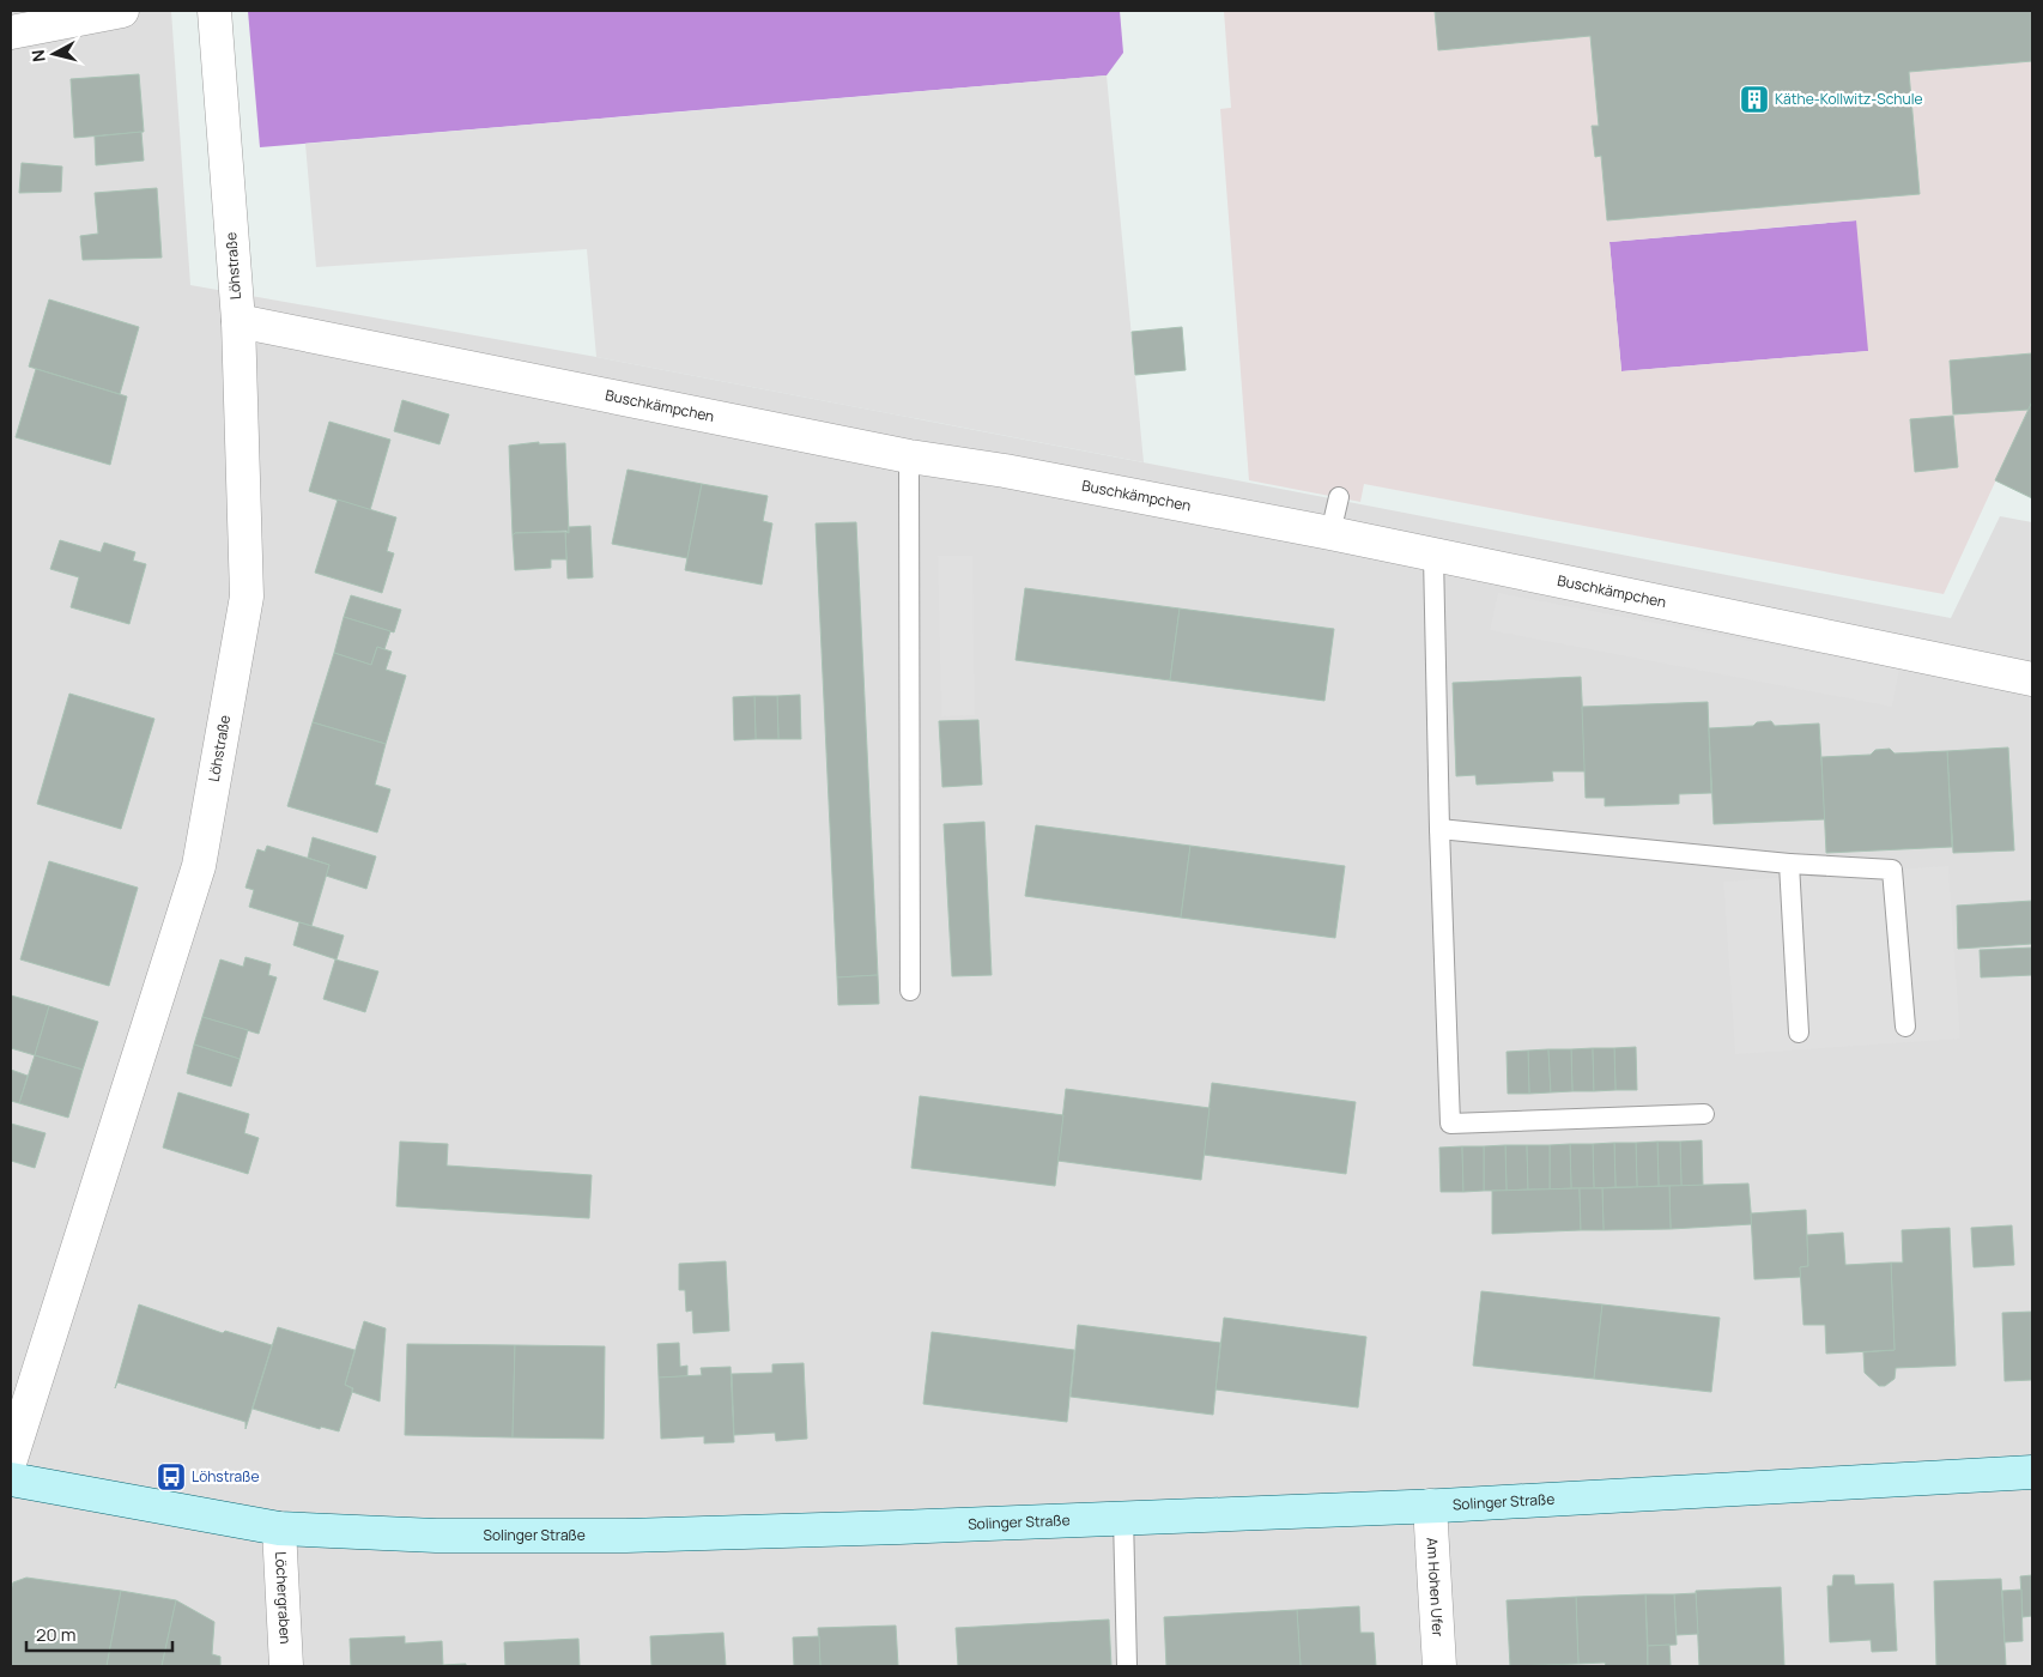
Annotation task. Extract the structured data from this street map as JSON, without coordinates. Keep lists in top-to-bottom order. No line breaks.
{"streets":{"main road":["Solinger Straße"],"street":["Löhstraße","Buschkämpchen","Am Hohen Ufer","Löchergraben"]},"crossings":[["Löhstraße","Buschkämpchen"],["Solinger Straße","Am Hohen Ufer"],["Solinger Straße","Löchergraben"]],"places":{"building":["Käthe-Kollwitz-Schule"],"bus stop":["Löhstraße"]},"scale_bar":"20 m","north":"left"}
